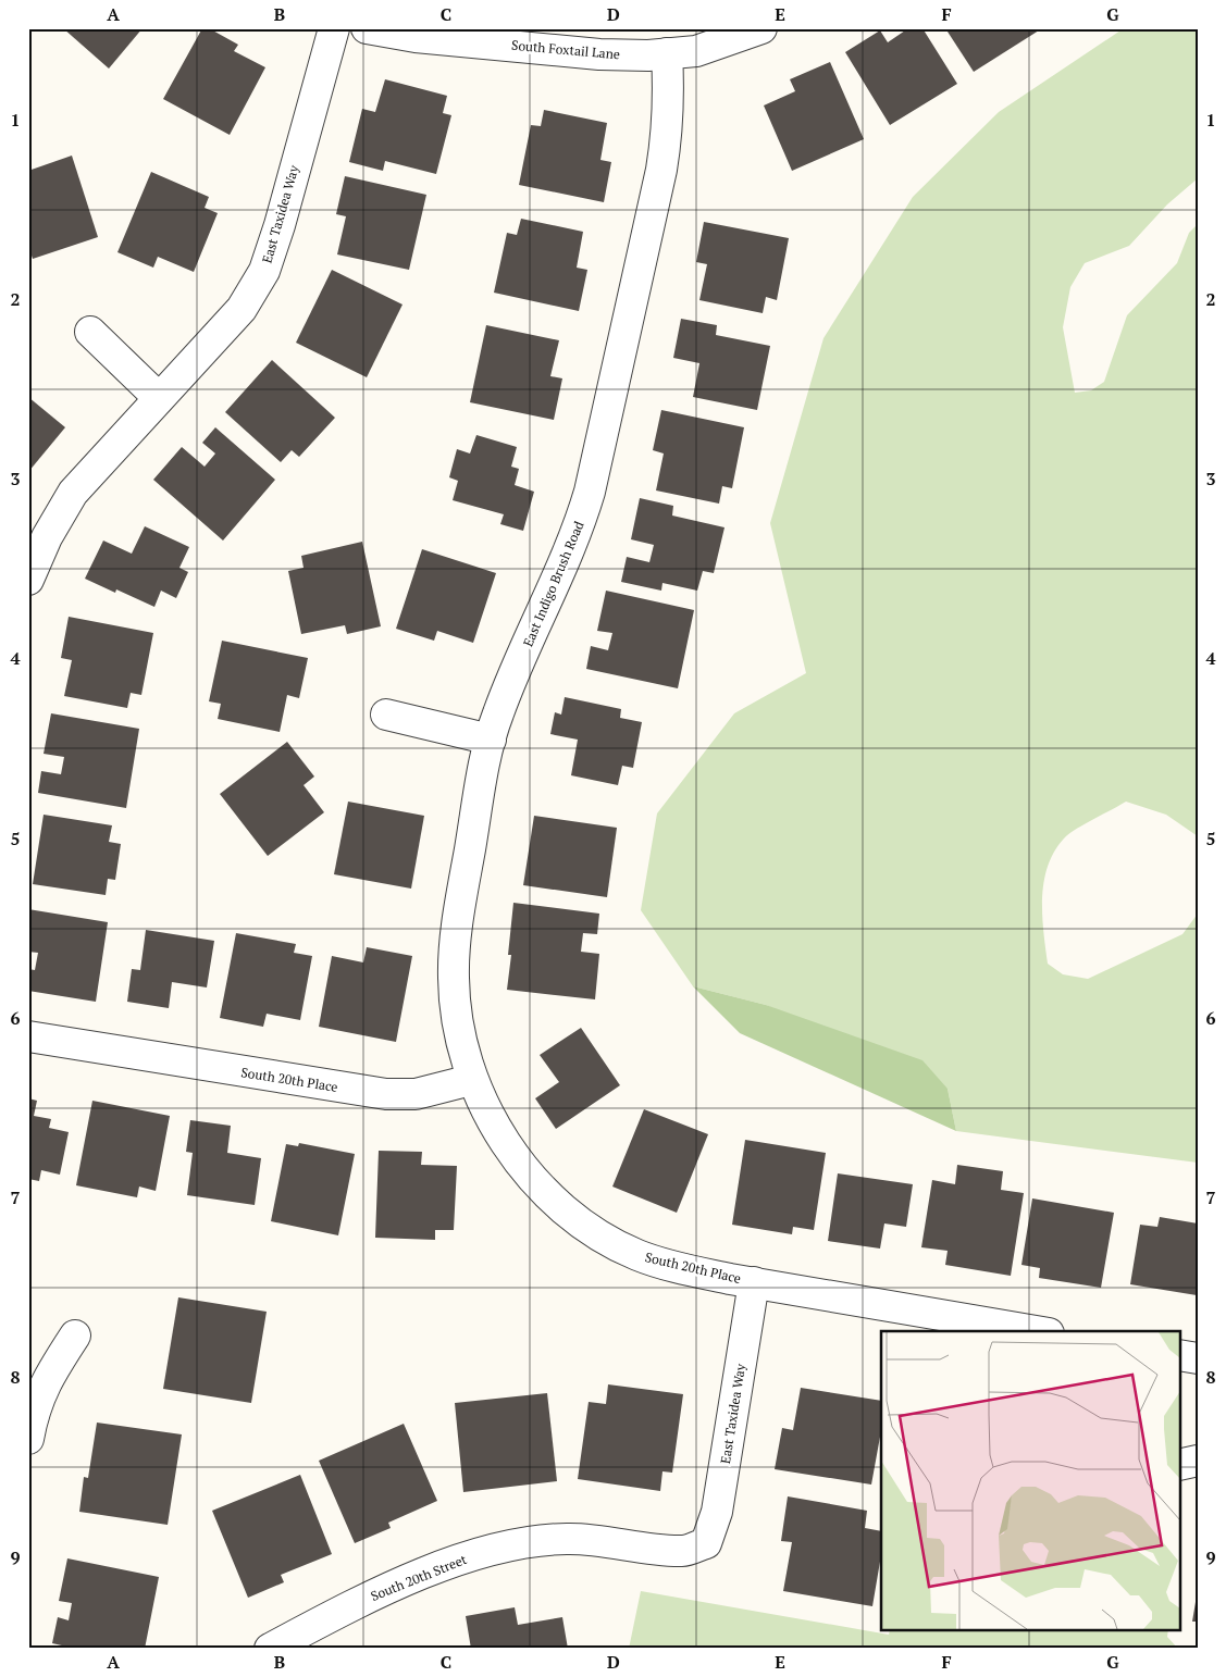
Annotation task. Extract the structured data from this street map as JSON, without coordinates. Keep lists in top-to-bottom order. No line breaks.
{"streets":{"street":["South Foxtail Lane","East Taxidea Way","East Indigo Brush Road","South 20th Place","South 20th Street"]},"crossings":[["South Foxtail Lane","East Indigo Brush Road"],["East Taxidea Way","South 20th Place"],["East Taxidea Way","South 20th Street"],["East Indigo Brush Road","South 20th Place"]],"grid":{"columns":["A","B","C","D","E","F","G"],"rows":["1","2","3","4","5","6","7","8","9"]}}
